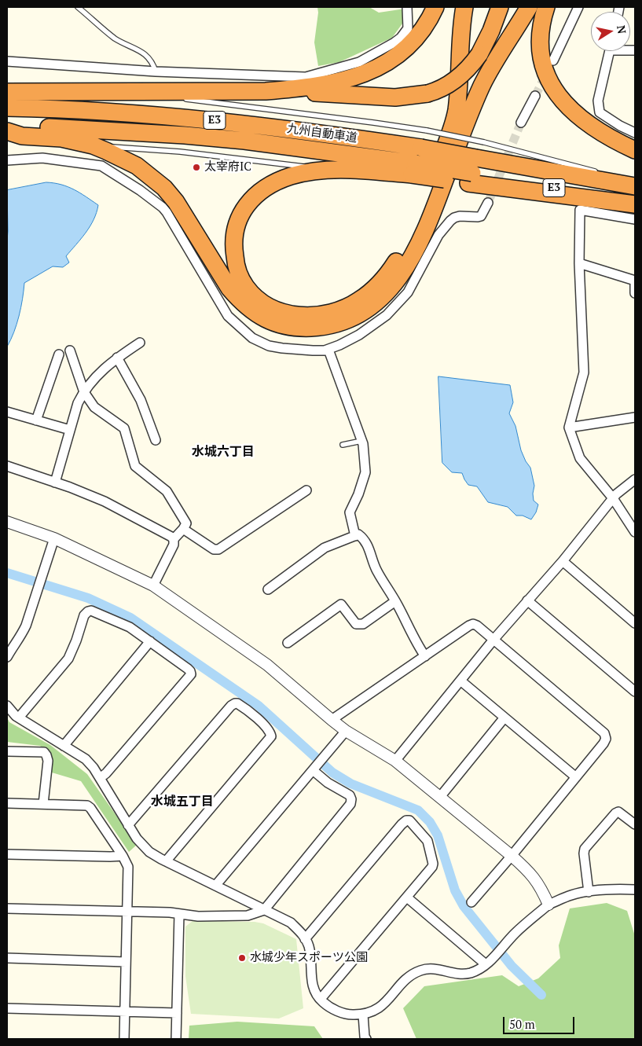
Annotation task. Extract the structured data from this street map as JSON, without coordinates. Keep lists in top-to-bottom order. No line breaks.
{"streets":{"highway":["E3","九州自動車道"]},"districts":["水城六丁目","水城五丁目"],"places":["太宰府IC","水城少年スポーツ公園"],"scale_bar":"50 m","north":"right"}
